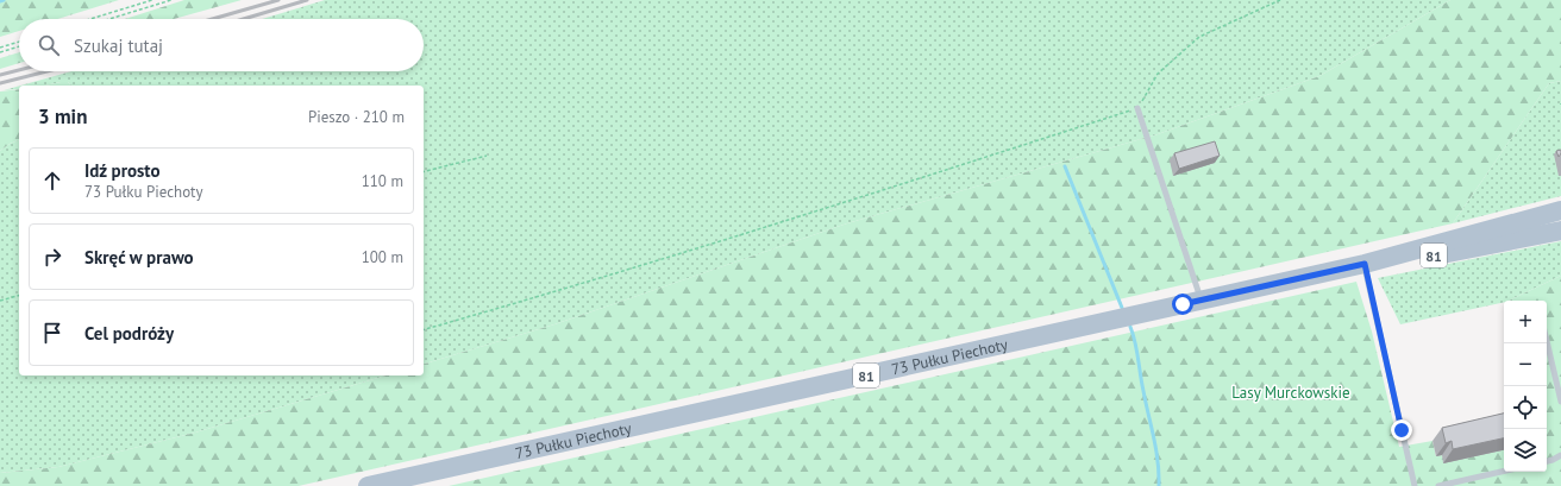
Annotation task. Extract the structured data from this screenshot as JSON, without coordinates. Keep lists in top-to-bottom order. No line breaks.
{"streets":{"main road":["81","73 Pułku Piechoty"]},"parks":["Lasy Murckowskie"],"page":{"search":"Szukaj tutaj","heading":["3 min","Pieszo · 210 m"],"list":[["Idź prosto","73 Pułku Piechoty","110 m"],["Skręć w prawo","100 m"],"Cel podróży"],"map_buttons":["+","−"]}}
